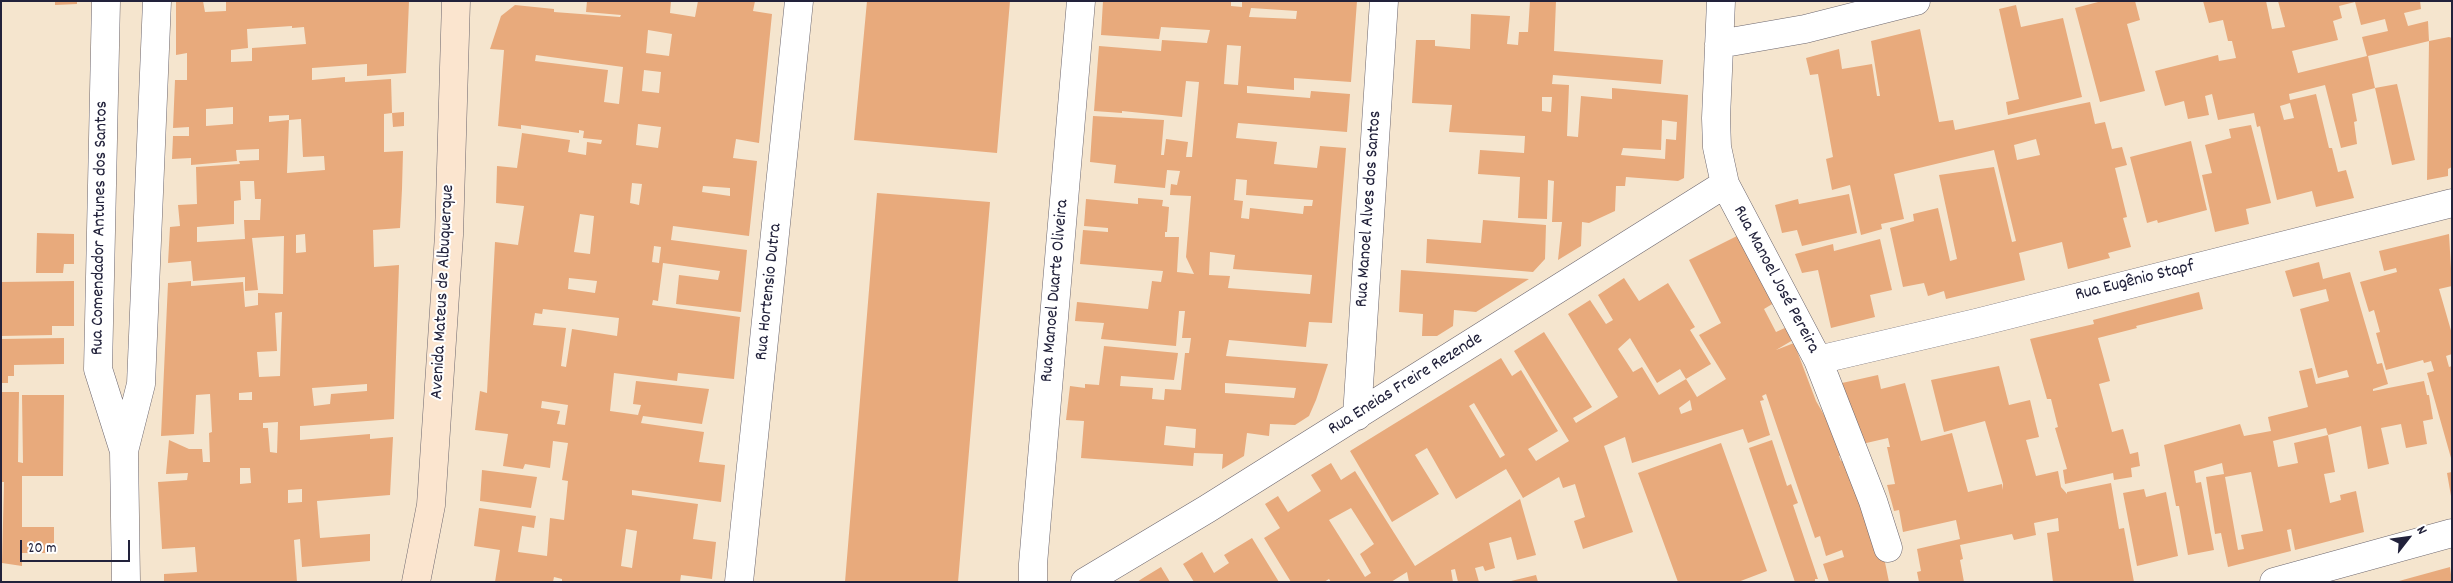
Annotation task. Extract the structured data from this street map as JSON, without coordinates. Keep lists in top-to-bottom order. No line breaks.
{"streets":{"street":["Rua Manoel Alves dos Santos","Rua Comendador Antunes dos Santos","Rua Manoel José Pereira","Rua Eugênio Stapf","Rua Manoel Duarte Oliveira","Avenida Mateus de Albuquerque","Rua Hortensio Dutra","Rua Eneias Freire Rezende"]},"crossings":[["Rua Manoel Alves dos Santos","Rua Eneias Freire Rezende"],["Rua Manoel José Pereira","Rua Eugênio Stapf"],["Rua Manoel José Pereira","Rua Eneias Freire Rezende"]],"scale_bar":"20 m","north":"top right"}
